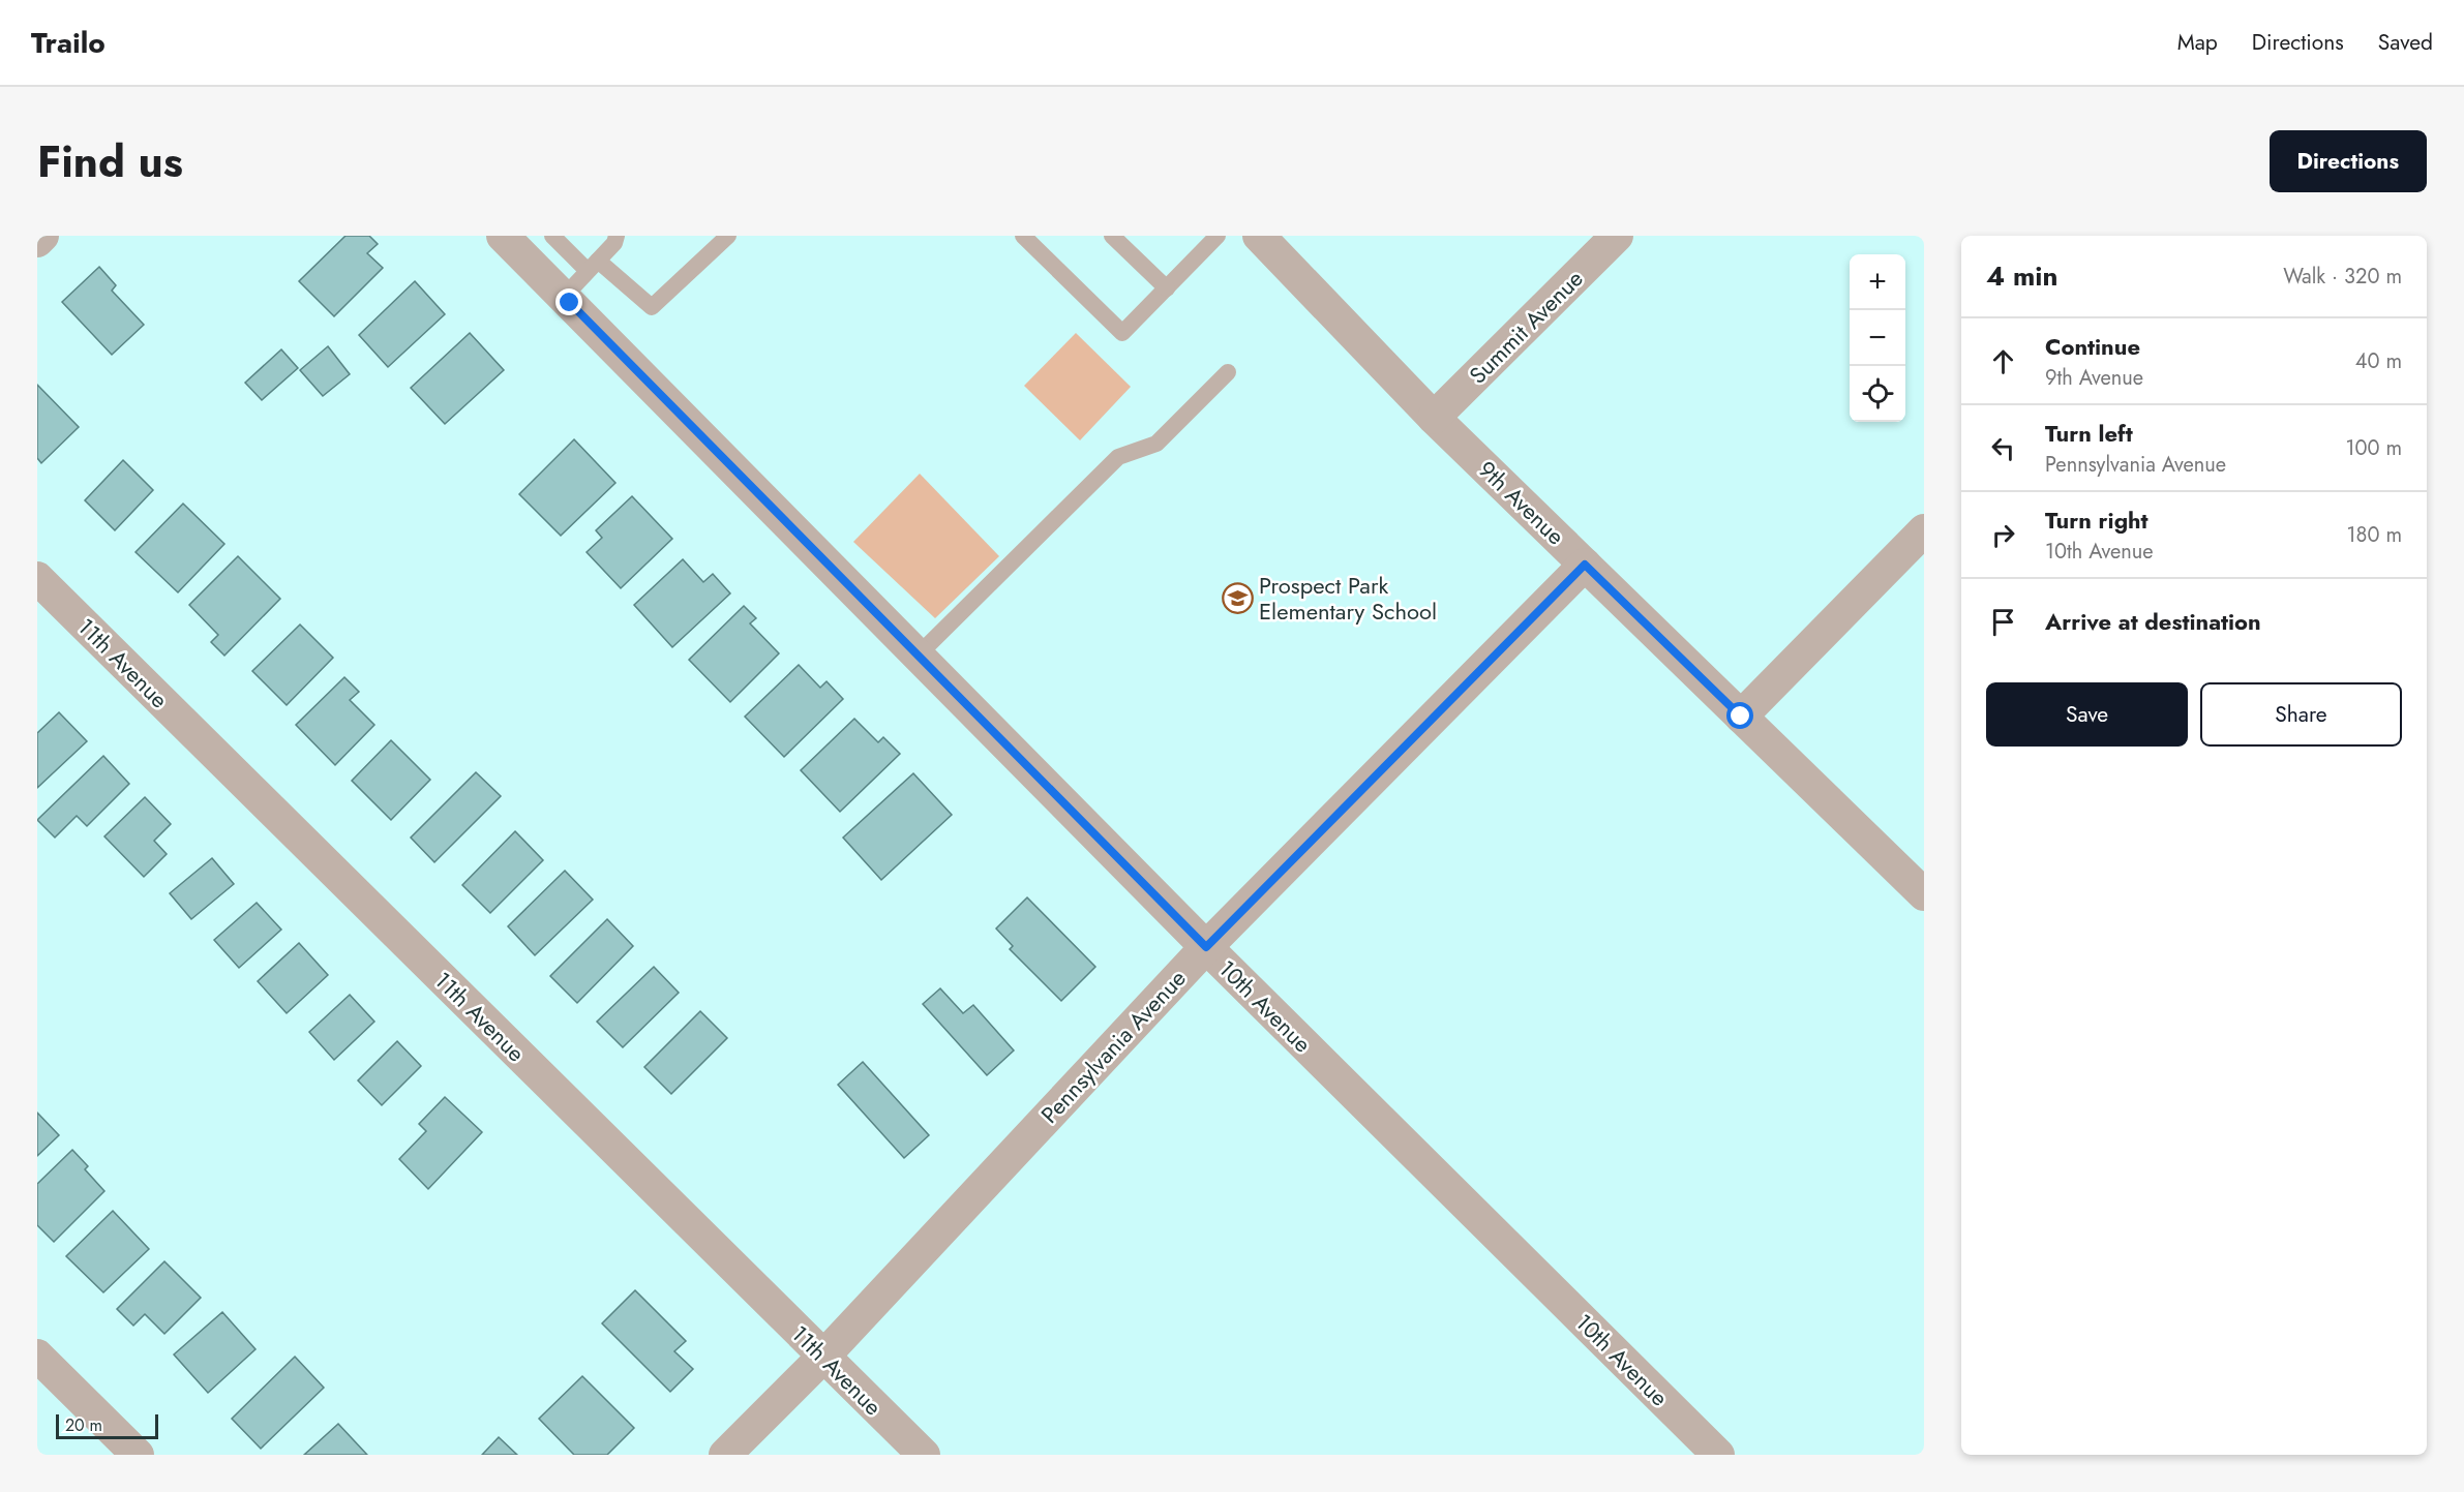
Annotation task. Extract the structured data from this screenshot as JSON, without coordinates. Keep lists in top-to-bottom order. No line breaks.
{"streets":{"street":["Summit Avenue","9th Avenue","11th Avenue","10th Avenue","Pennsylvania Avenue"]},"crossings":[["Summit Avenue","9th Avenue"],["9th Avenue","Pennsylvania Avenue"],["11th Avenue","Pennsylvania Avenue"],["10th Avenue","Pennsylvania Avenue"]],"places":{"school or university":["Prospect Park Elementary School"]},"scale_bar":"20 m","page":{"header":"Trailo","nav":["Map","Directions","Saved"],"title":"Find us","buttons":["Directions",["Save","Share"]],"heading":["4 min","Walk · 320 m"],"map_buttons":["+","−"],"list":[["Continue","9th Avenue","40 m"],["Turn left","Pennsylvania Avenue","100 m"],["Turn right","10th Avenue","180 m"],"Arrive at destination"],"scale":"20 m"}}
